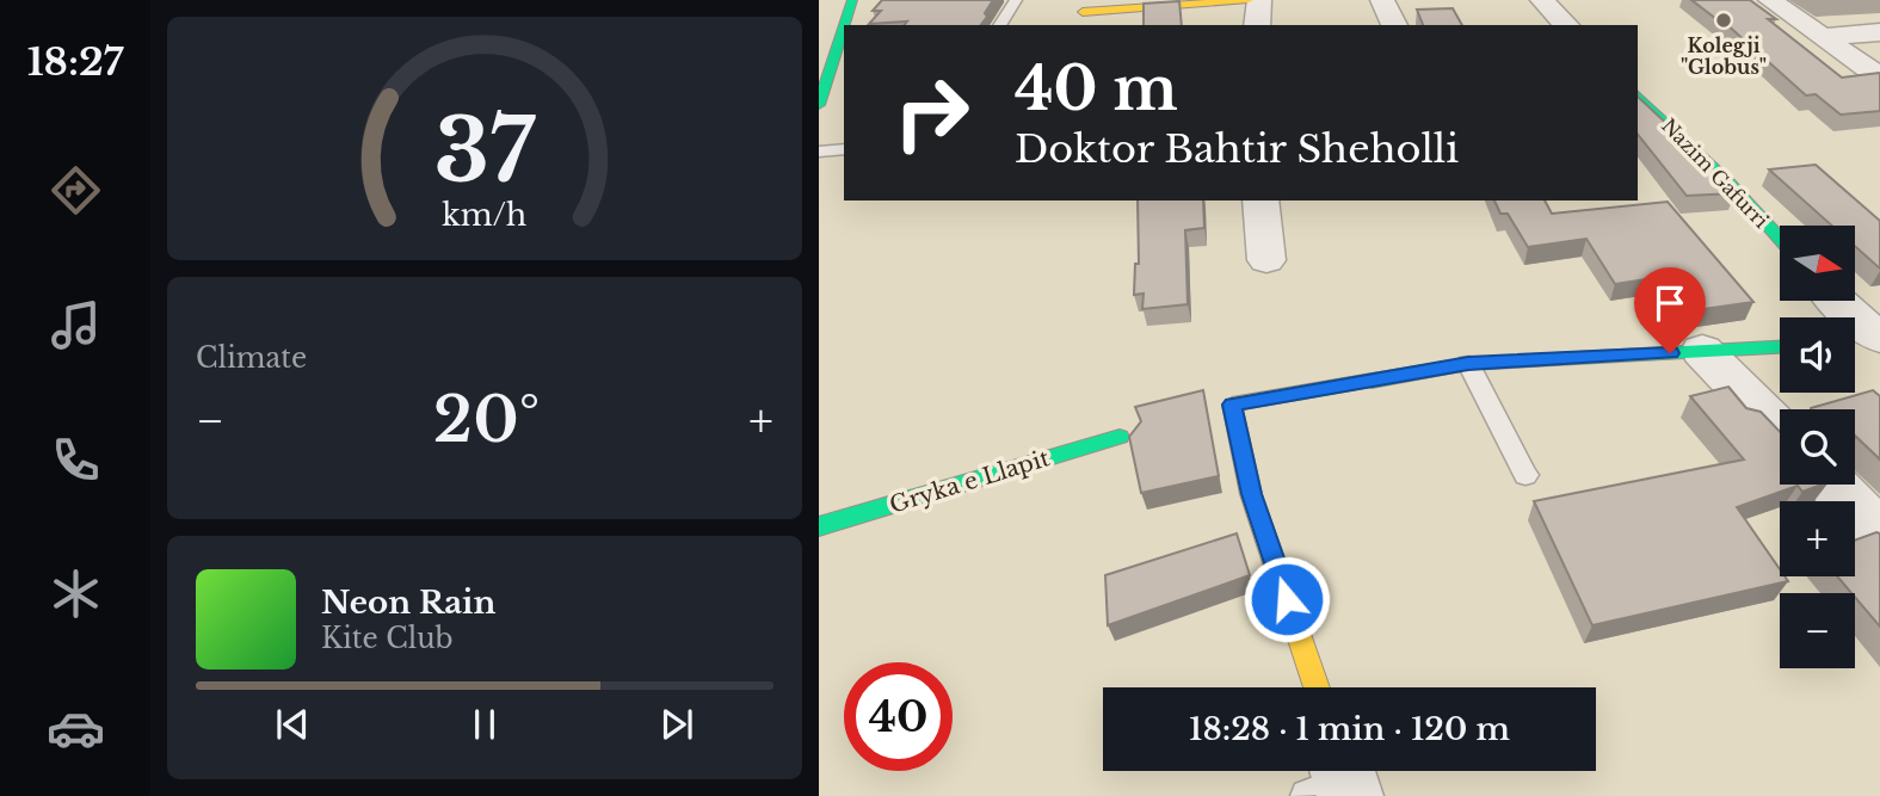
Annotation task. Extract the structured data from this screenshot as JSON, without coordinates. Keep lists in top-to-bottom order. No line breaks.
{"streets":{"street":["Nazim Gafurri","Gryka e Llapit"]},"places":["Kolegji \"Globus\""],"north":"right","page":{"tabs":"18:27","turn":["40 m","Doktor Bahtir Sheholli"],"map_buttons":["+","−"],"tile":"Climate","heat":["−","20°","+"],"song":["Neon Rain","Kite Club"],"limit":"40","trip":"18:28 · 1 min · 120 m","gauge":["37","km/h"]}}
